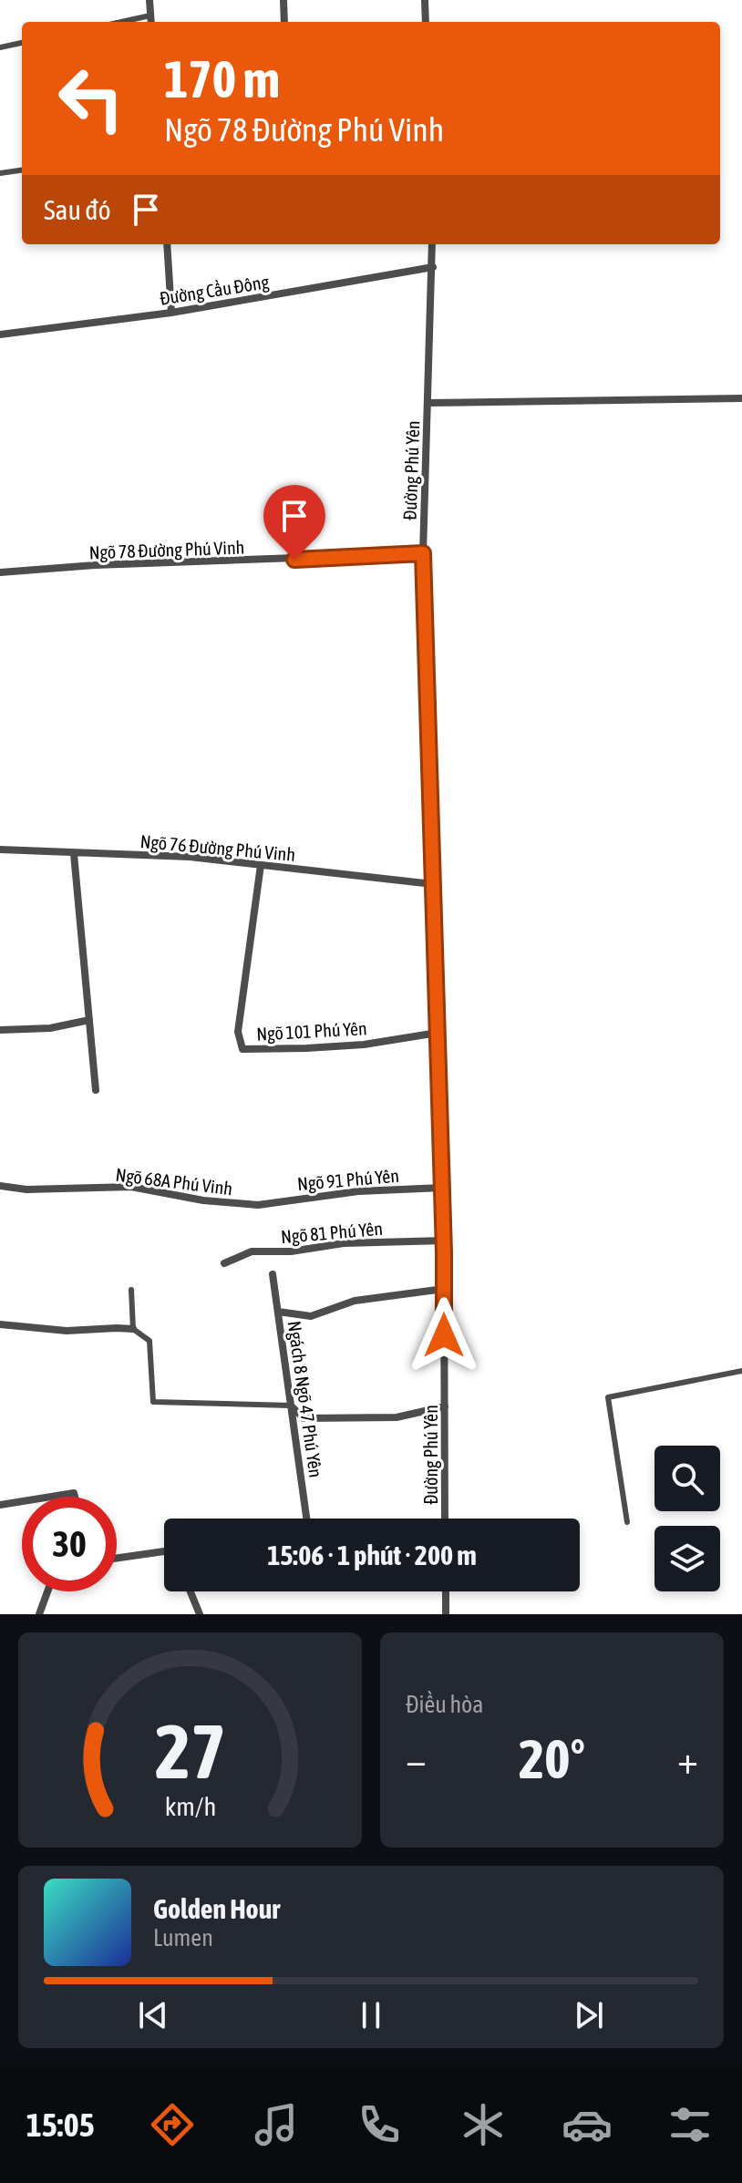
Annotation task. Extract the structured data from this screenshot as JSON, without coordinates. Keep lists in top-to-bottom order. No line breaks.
{"streets":{"street":["Đường Cầu Đông","Đường Phú Yên","Ngõ 78 Đường Phú Vinh","Ngõ 76 Đường Phú Vinh","Ngõ 101 Phú Yên","Ngõ 91 Phú Yên","Ngõ 68A Phú Vinh","Ngõ 81 Phú Yên","Ngách 8 Ngõ 47 Phú Yên"]},"crossings":[["Đường Cầu Đông","Đường Phú Yên"],["Đường Phú Yên","Ngõ 78 Đường Phú Vinh"],["Đường Phú Yên","Ngõ 76 Đường Phú Vinh"],["Đường Phú Yên","Ngõ 101 Phú Yên"],["Đường Phú Yên","Ngõ 91 Phú Yên"],["Đường Phú Yên","Ngõ 81 Phú Yên"],["Ngõ 76 Đường Phú Vinh","Ngõ 101 Phú Yên"],["Ngõ 91 Phú Yên","Ngõ 68A Phú Vinh"]],"page":{"turn":["170 m","Ngõ 78 Đường Phú Vinh"],"then":"Sau đó","limit":"30","trip":"15:06 · 1 phút · 200 m","tile":"Điều hòa","heat":["−","20°","+"],"song":["Golden Hour","Lumen"],"tabs":"15:05","gauge":["27","km/h"]}}
